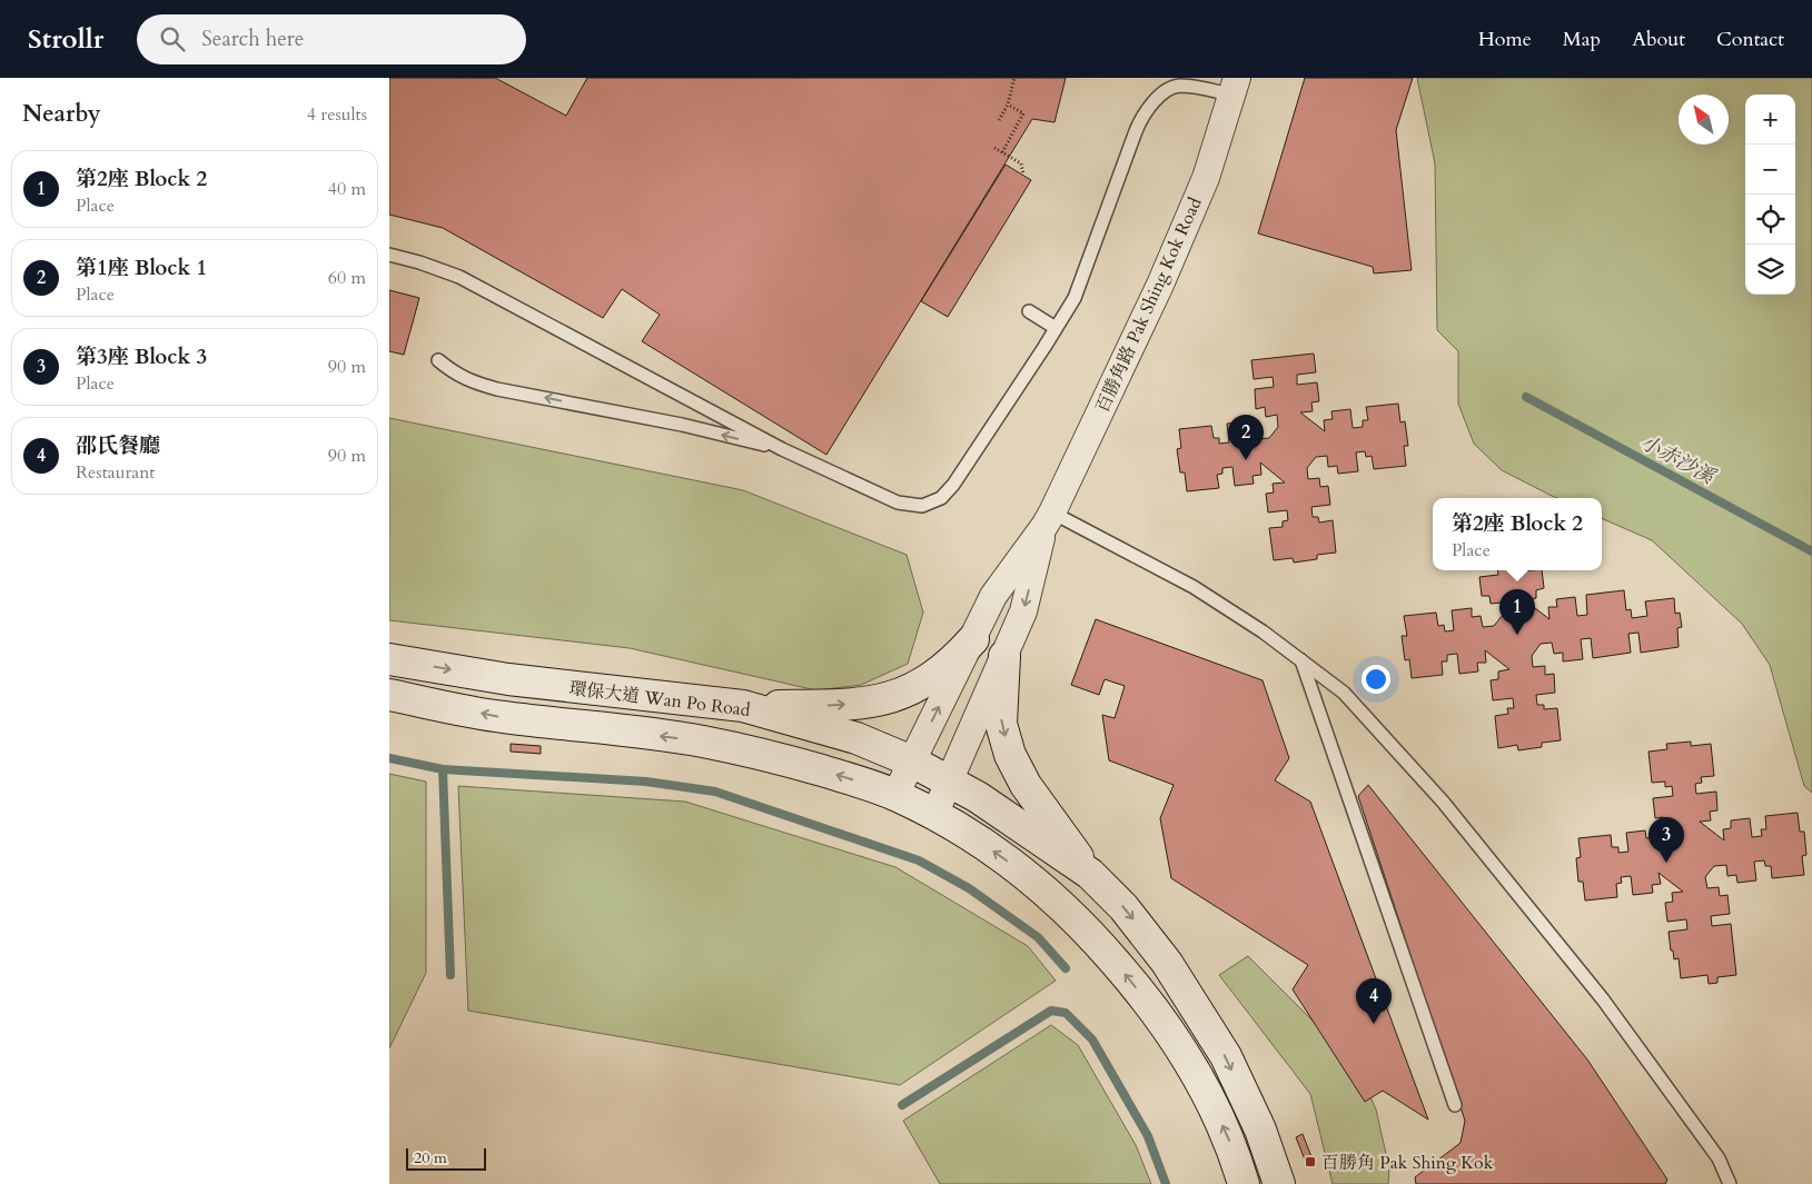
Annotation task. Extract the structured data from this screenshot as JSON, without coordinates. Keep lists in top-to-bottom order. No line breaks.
{"streets":{"main road":["環保大道 Wan Po Road"],"street":["百勝角路 Pak Shing Kok Road"]},"crossings":[["百勝角路 Pak Shing Kok Road","環保大道 Wan Po Road"]],"water":["小赤沙溪"],"places":{"transit":["百勝角 Pak Shing Kok"]},"scale_bar":"20 m","north":"top left","page":{"header":"Strollr","search":"Search here","nav":["Home","Map","About","Contact"],"heading":["Nearby","4 results"],"map_buttons":["+","−"],"list":[{"mark":"1","name":"第2座 Block 2","note":"Place","value":"40 m"},{"mark":"2","name":"第1座 Block 1","note":"Place","value":"60 m"},{"mark":"3","name":"第3座 Block 3","note":"Place","value":"90 m"},{"mark":"4","name":"邵氏餐廳","note":"Restaurant","value":"90 m"}],"pins":["2","1","3","4"],"popup":["第2座 Block 2","Place"],"scale":"20 m"}}
